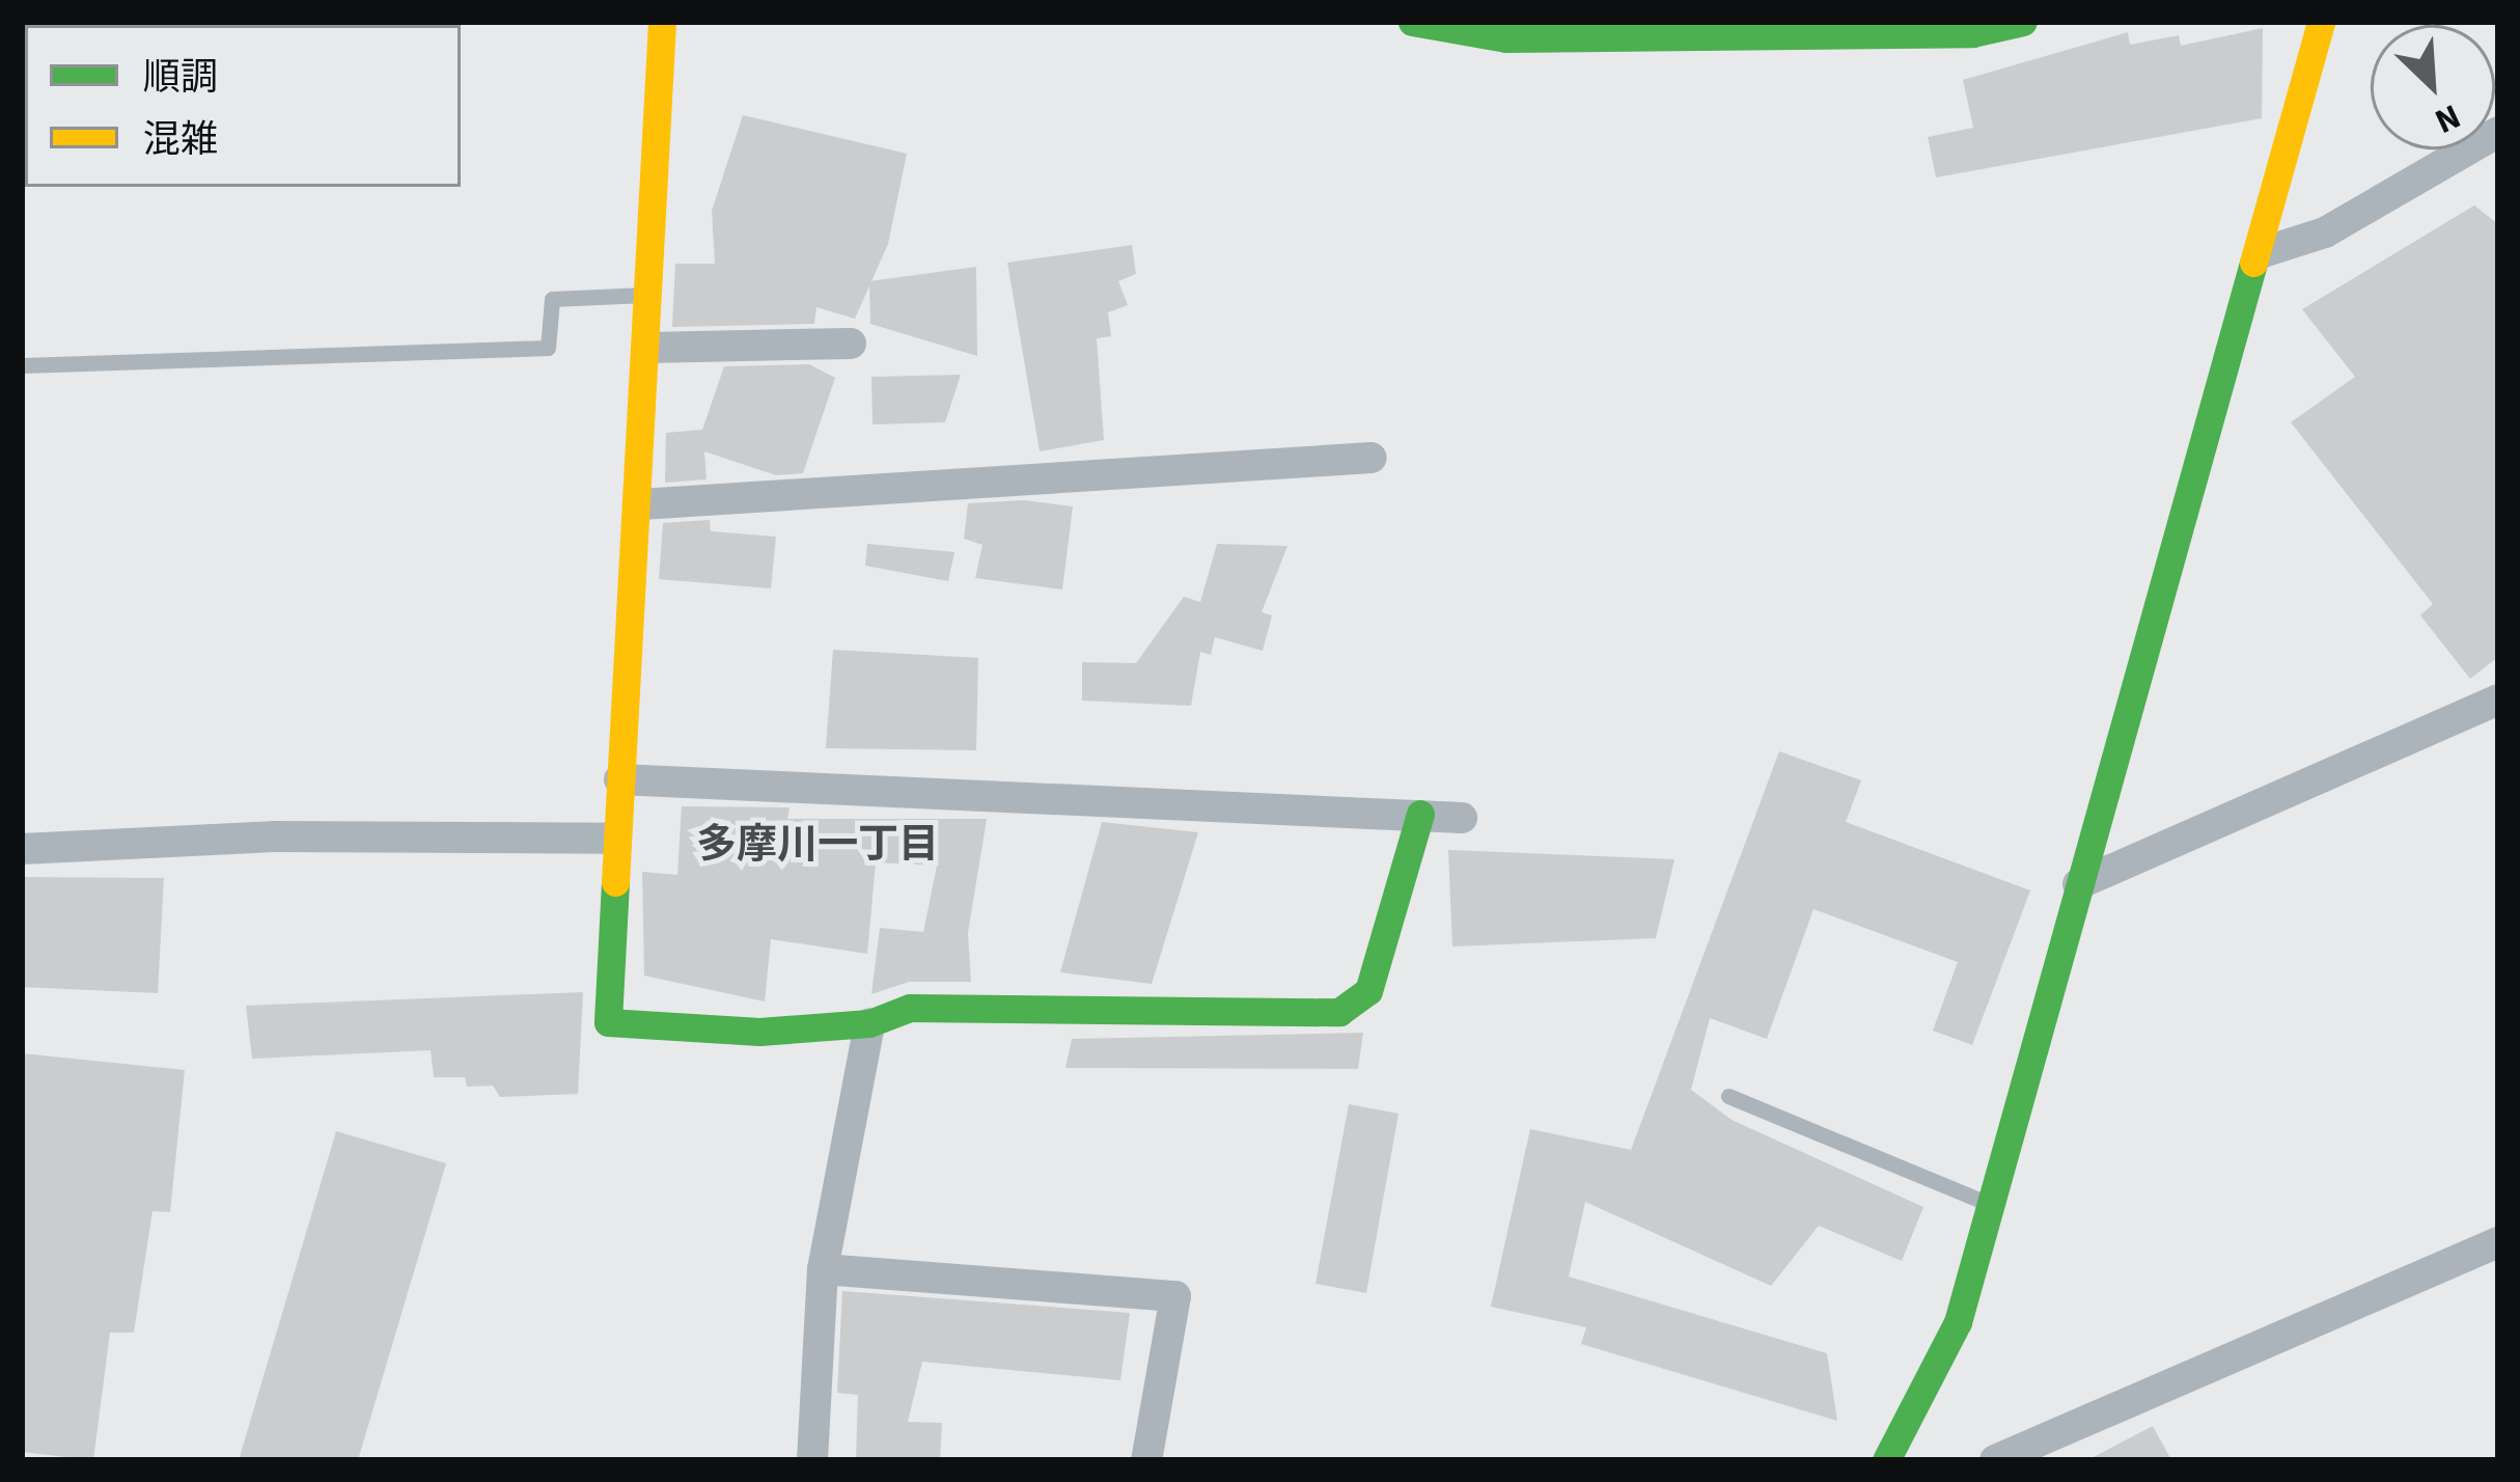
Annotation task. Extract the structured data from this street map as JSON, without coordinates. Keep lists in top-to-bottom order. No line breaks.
{"districts":["多摩川一丁目"],"legend":["順調","混雑"],"north":"bottom right"}
